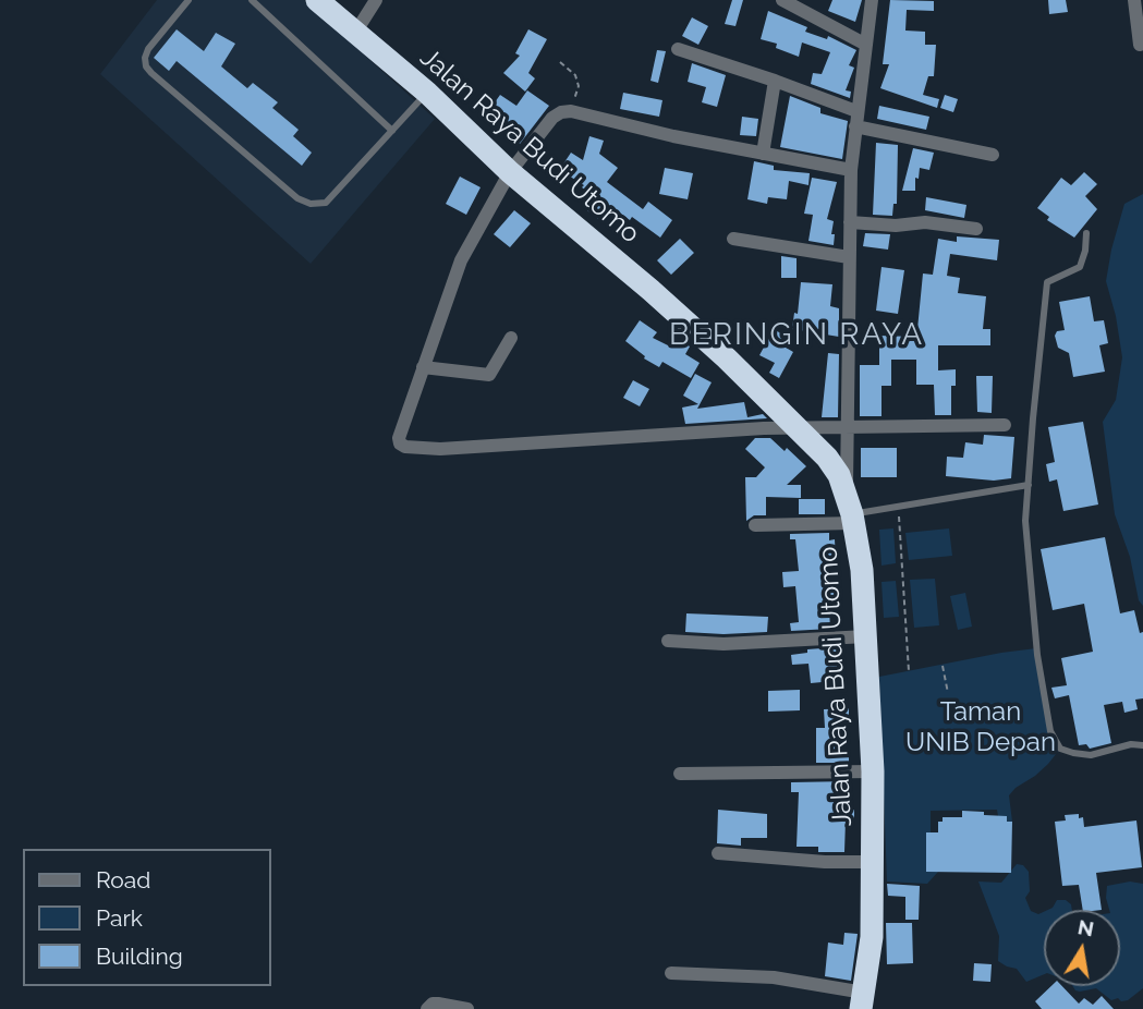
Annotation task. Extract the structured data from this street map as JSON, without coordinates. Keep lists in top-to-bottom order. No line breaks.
{"streets":{"highway":["Jalan Raya Budi Utomo"]},"districts":["BERINGIN RAYA"],"parks":["Taman UNIB Depan"],"legend":["Road","Park","Building"],"north":"top"}
